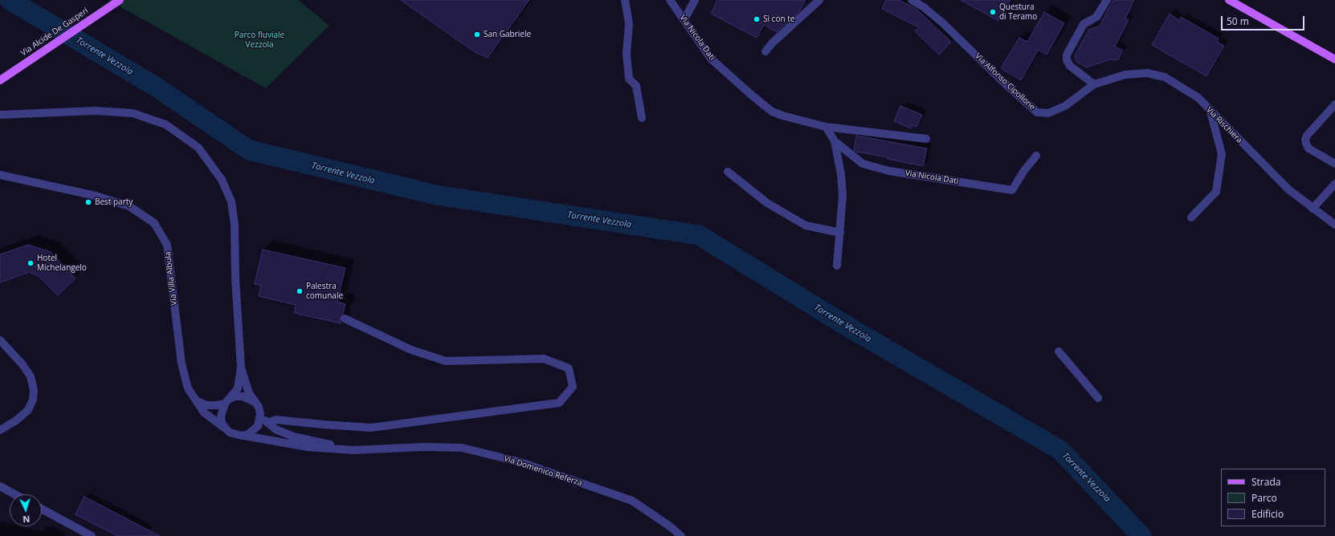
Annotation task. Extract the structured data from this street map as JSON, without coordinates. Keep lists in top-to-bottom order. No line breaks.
{"streets":{"main road":["Via Alcide De Gasperi"],"street":["Via Nicola Dati","Via Alfonso Cipollone","Via Rischiera","Via Villa Albula","Via Domenico Referza"]},"crossings":[["Via Alfonso Cipollone","Via Rischiera"],["Via Villa Albula","Via Domenico Referza"]],"water":["Torrente Vezzola"],"parks":["Parco fluviale Vezzola"],"places":["Questura di Teramo","Sì con te","San Gabriele","Best party","Hotel Michelangelo","Palestra comunale"],"legend":["Strada","Parco","Edificio"],"scale_bar":"50 m","north":"bottom"}
